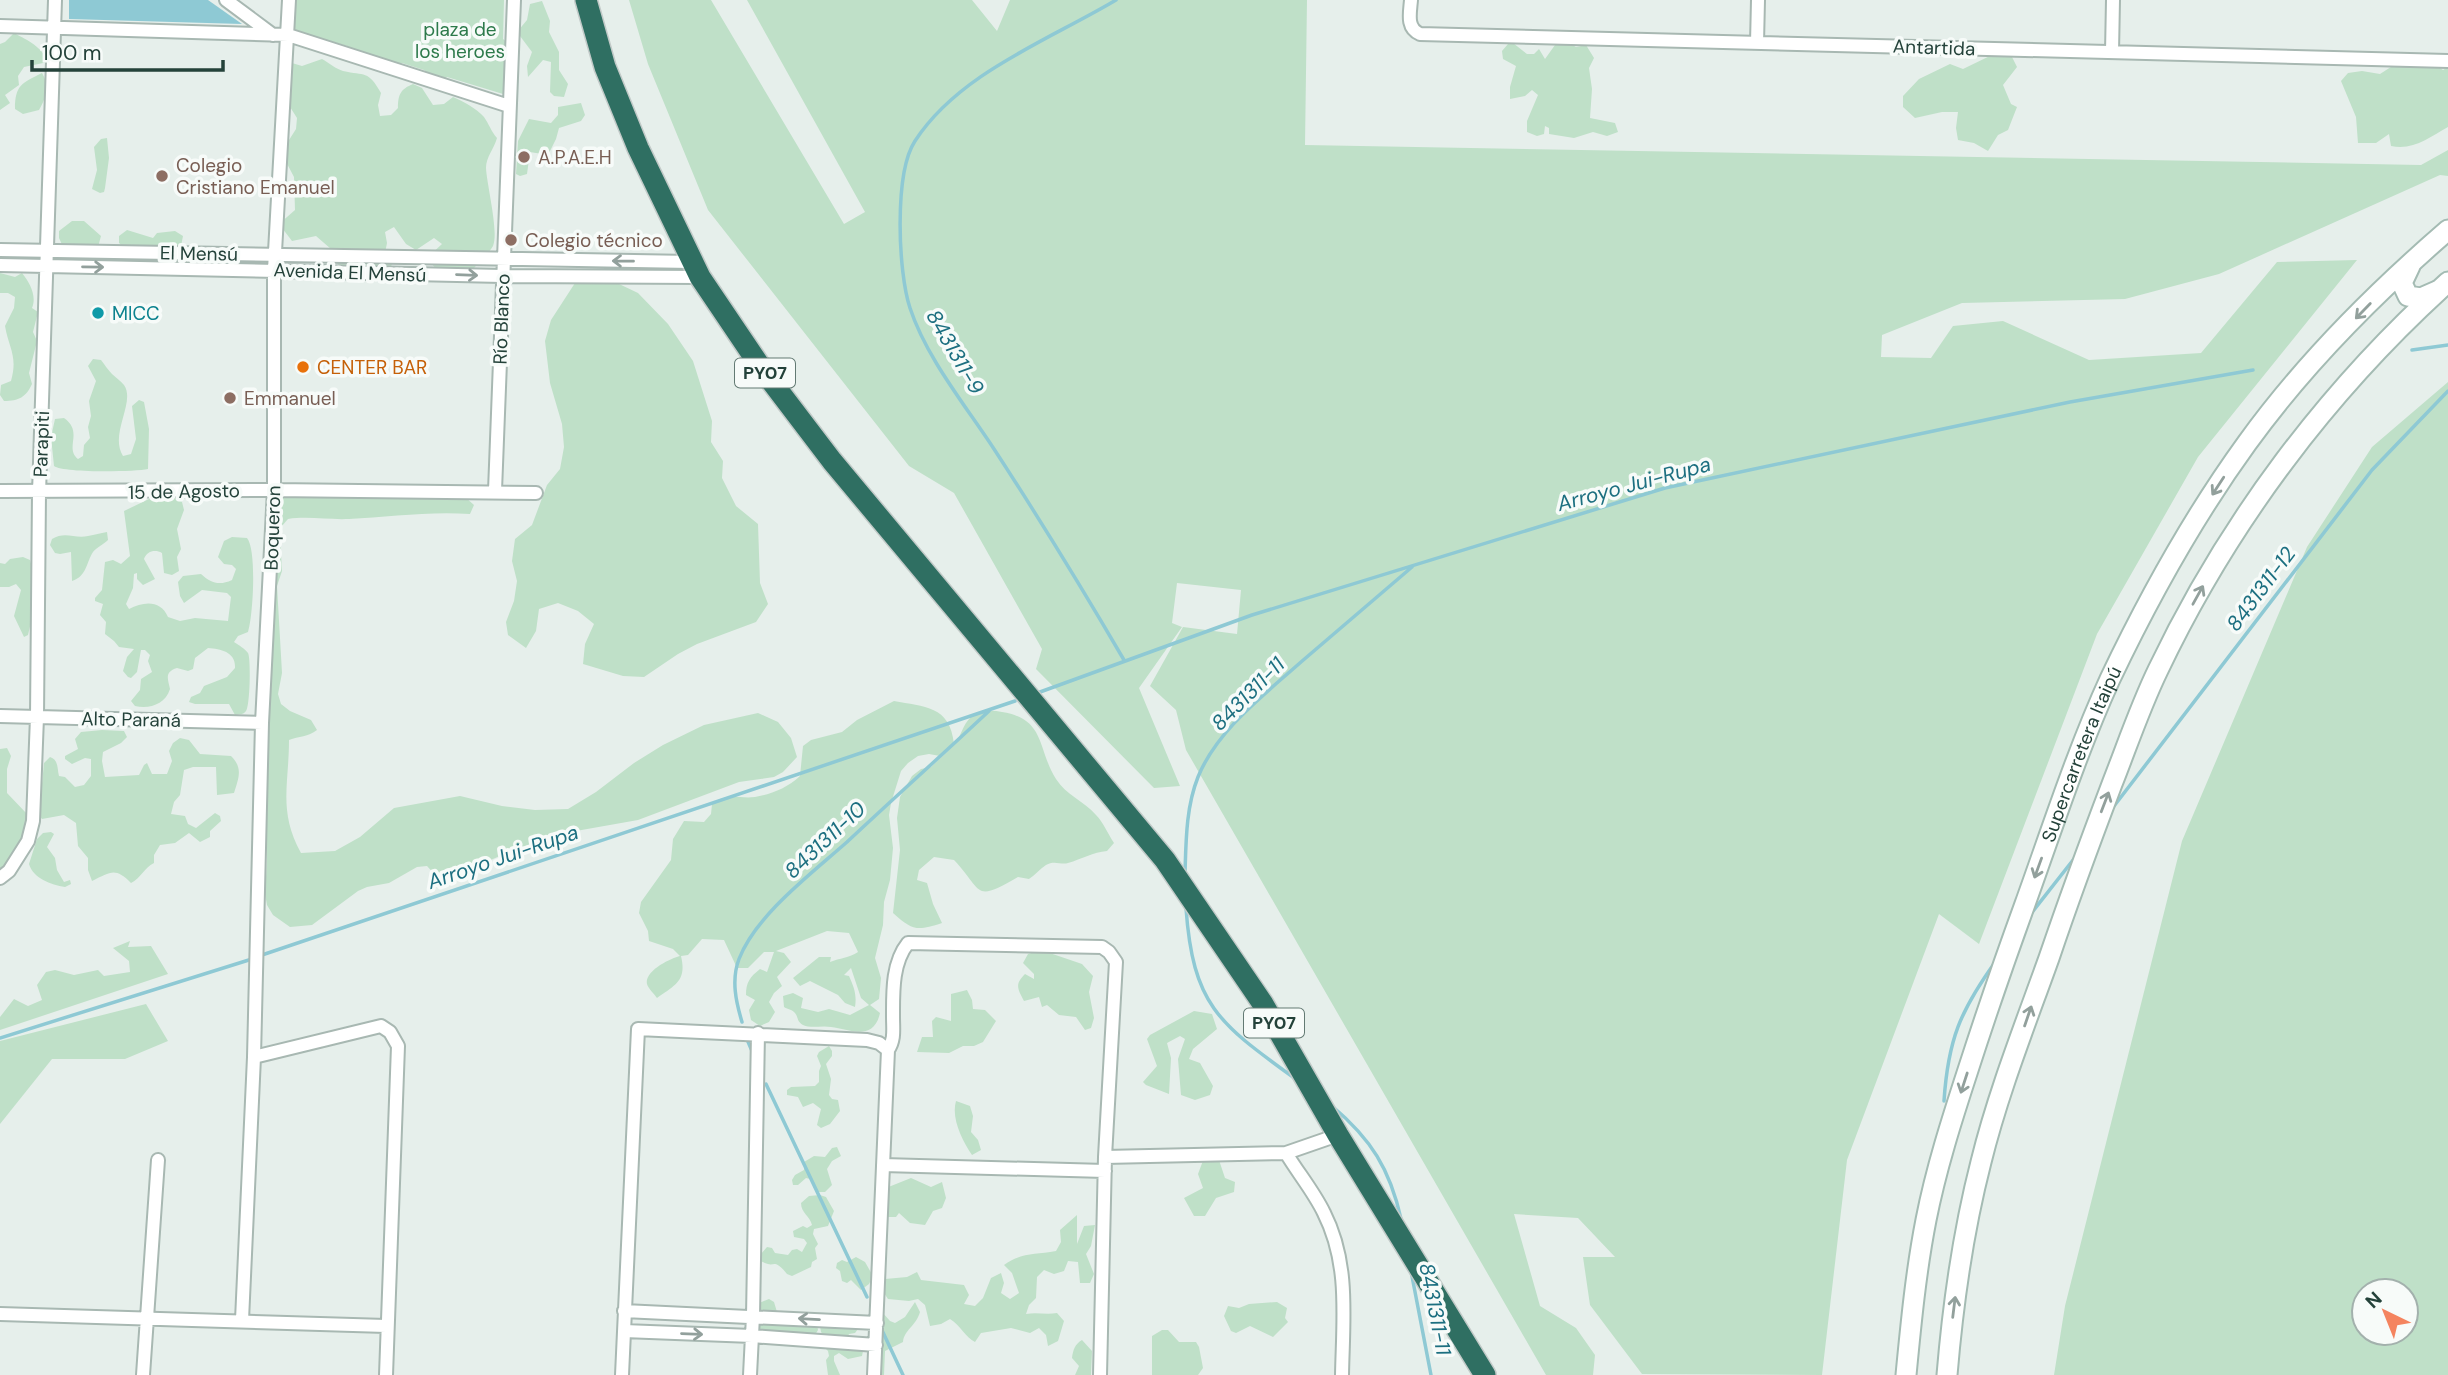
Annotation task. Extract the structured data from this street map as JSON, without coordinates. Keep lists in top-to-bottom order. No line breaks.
{"streets":{"highway":["PY07"],"street":["Antartida","El Mensú","Avenida El Mensú","Río Blanco","Parapiti","15 de Agosto","Boqueron","Alto Paraná","Supercarretera Itaipú"]},"crossings":[["El Mensú","Avenida El Mensú"],["El Mensú","Río Blanco"],["El Mensú","PY07"],["El Mensú","Parapiti"],["El Mensú","Boqueron"],["Avenida El Mensú","Río Blanco"],["Avenida El Mensú","PY07"],["Avenida El Mensú","Parapiti"],["Avenida El Mensú","Boqueron"],["Río Blanco","15 de Agosto"],["Parapiti","15 de Agosto"],["Parapiti","Alto Paraná"],["15 de Agosto","Boqueron"],["Boqueron","Alto Paraná"]],"one_way":["Avenida El Mensú"],"water":["8431311-9","Arroyo Jui-Rupa","8431311-12","8431311-11","8431311-10"],"parks":["plaza de los heroes"],"places":["A.P.A.E.H","Colegio Cristiano Emanuel","Colegio técnico","MICC","CENTER BAR","Emmanuel"],"scale_bar":"100 m","north":"top left"}
